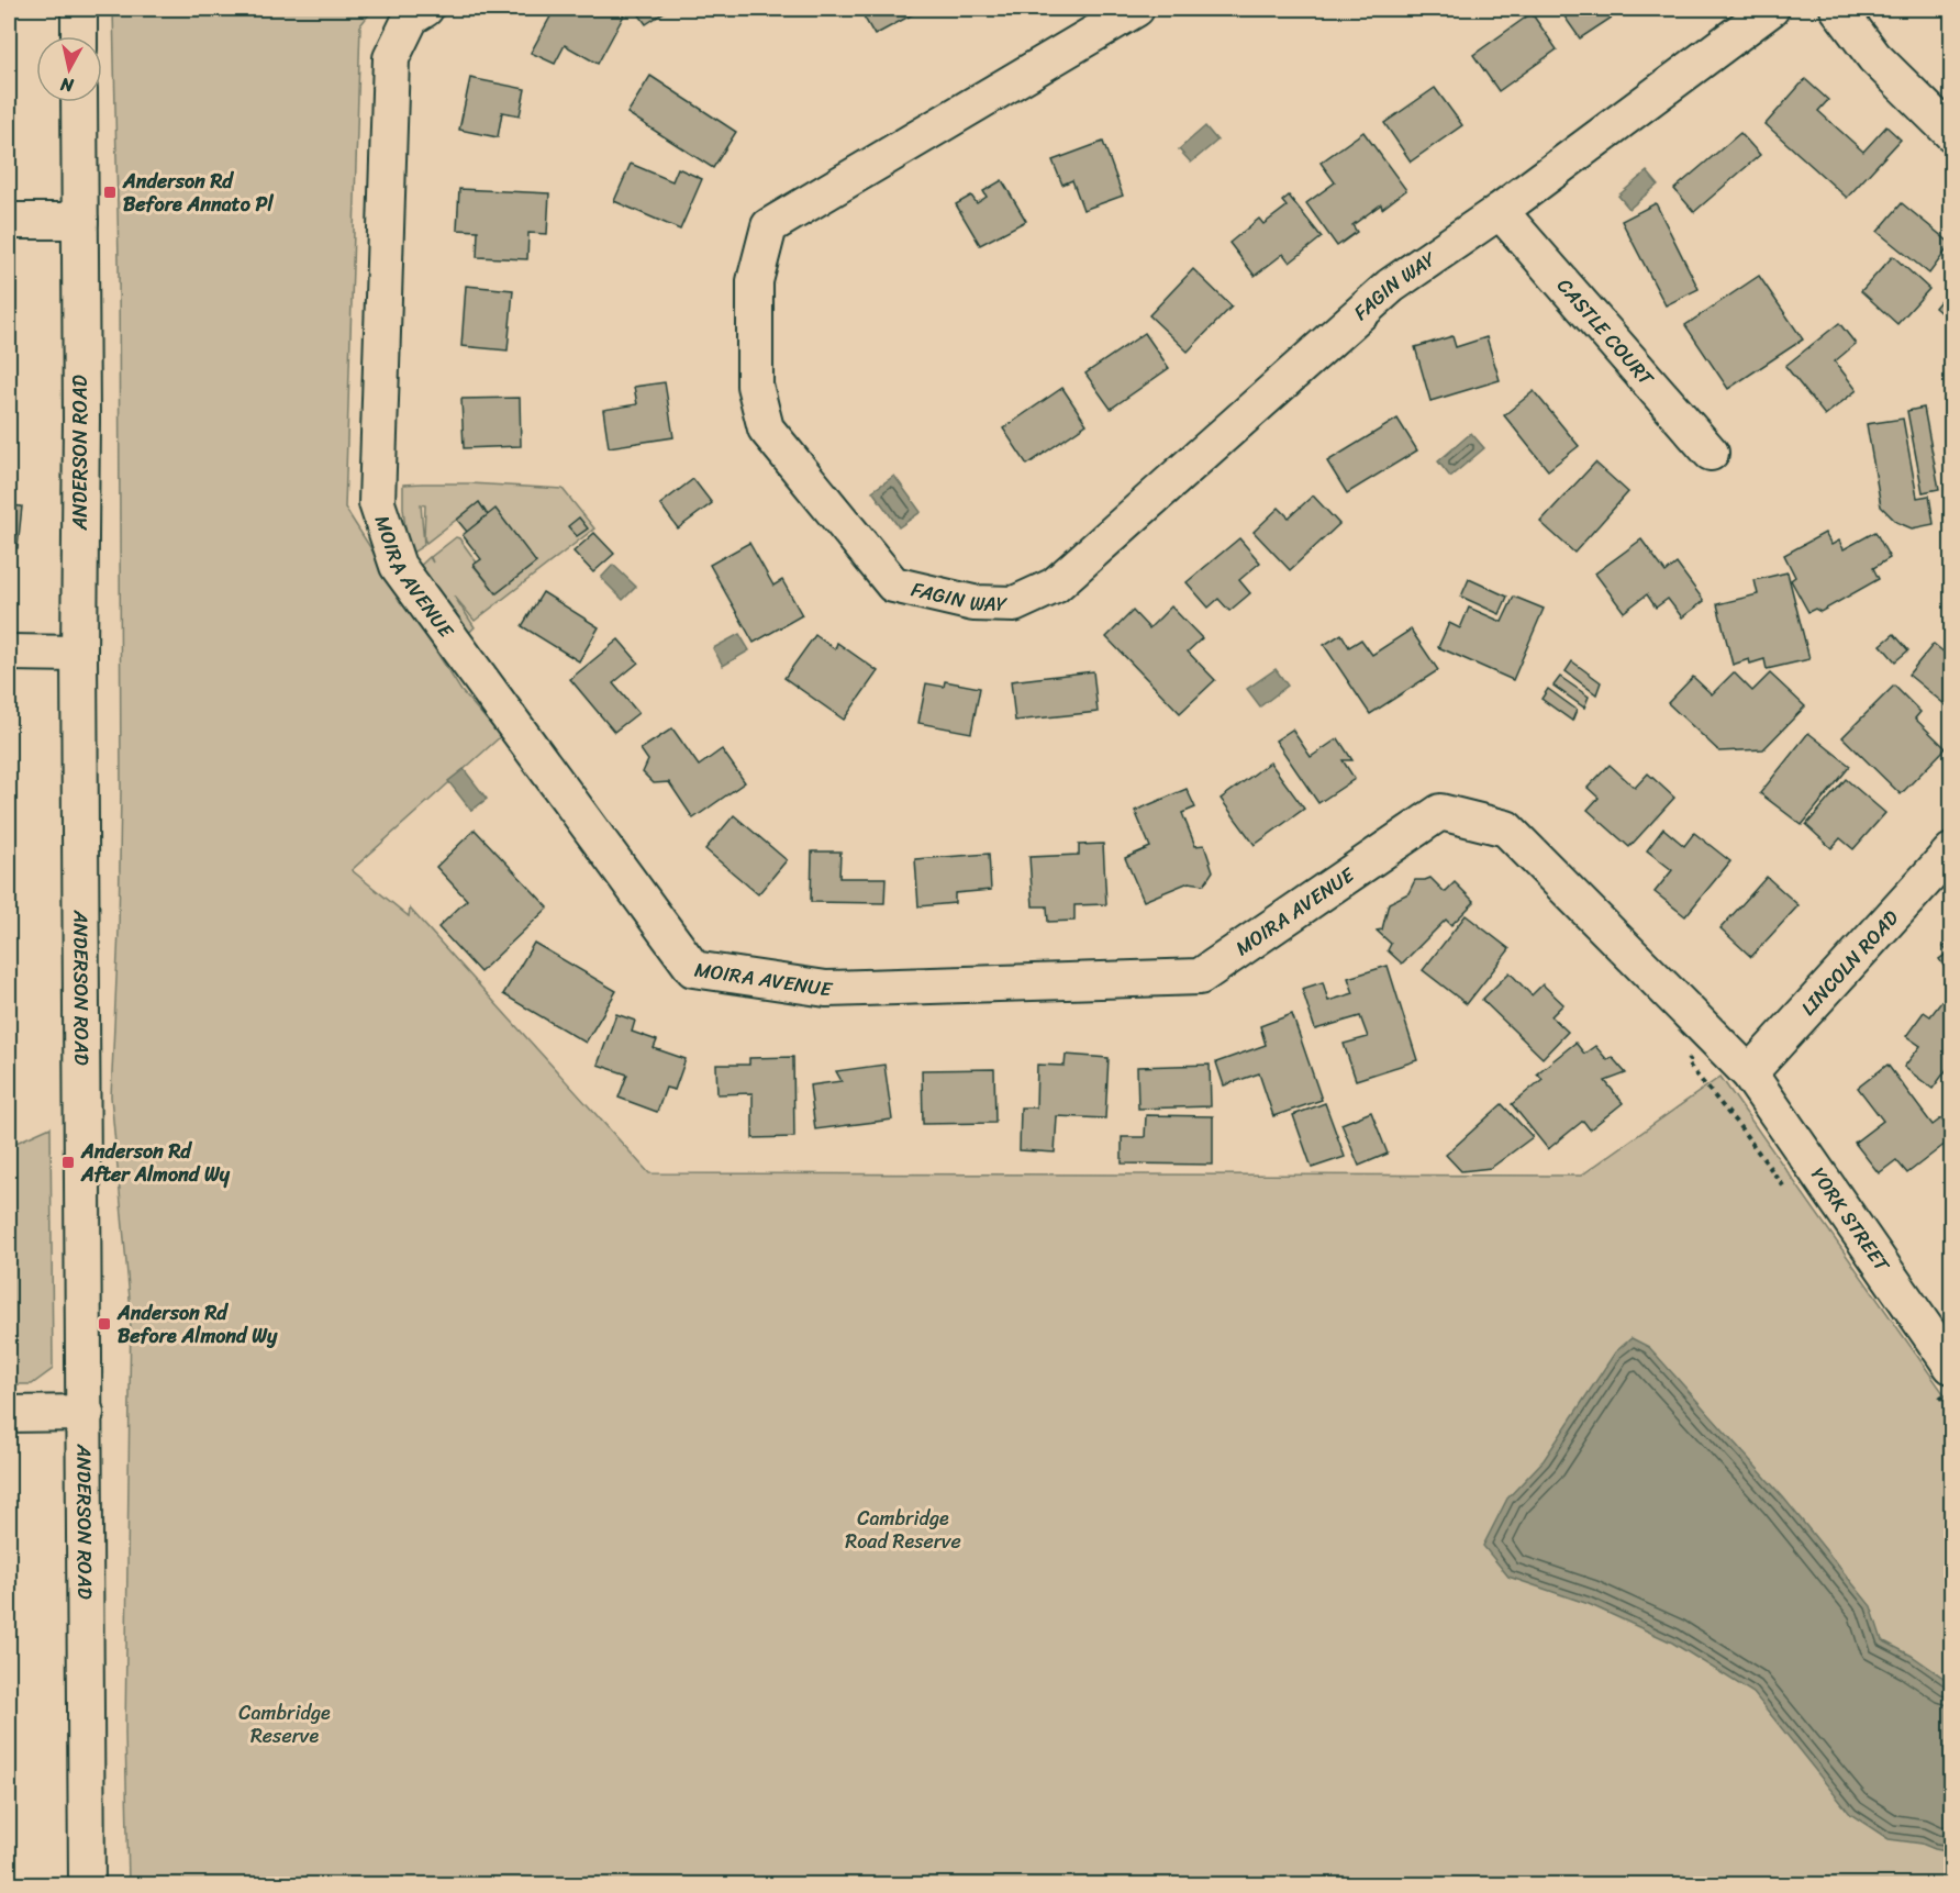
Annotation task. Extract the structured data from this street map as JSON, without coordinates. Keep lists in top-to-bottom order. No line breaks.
{"streets":{"street":["FAGIN WAY","CASTLE COURT","ANDERSON ROAD","MOIRA AVENUE","LINCOLN ROAD","YORK STREET"]},"crossings":[["FAGIN WAY","CASTLE COURT"],["MOIRA AVENUE","LINCOLN ROAD"],["MOIRA AVENUE","YORK STREET"],["LINCOLN ROAD","YORK STREET"]],"parks":["Cambridge Road Reserve","Cambridge Reserve"],"places":{"transit":["Anderson Rd Before Annato Pl","Anderson Rd After Almond Wy","Anderson Rd Before Almond Wy"]},"north":"bottom"}
